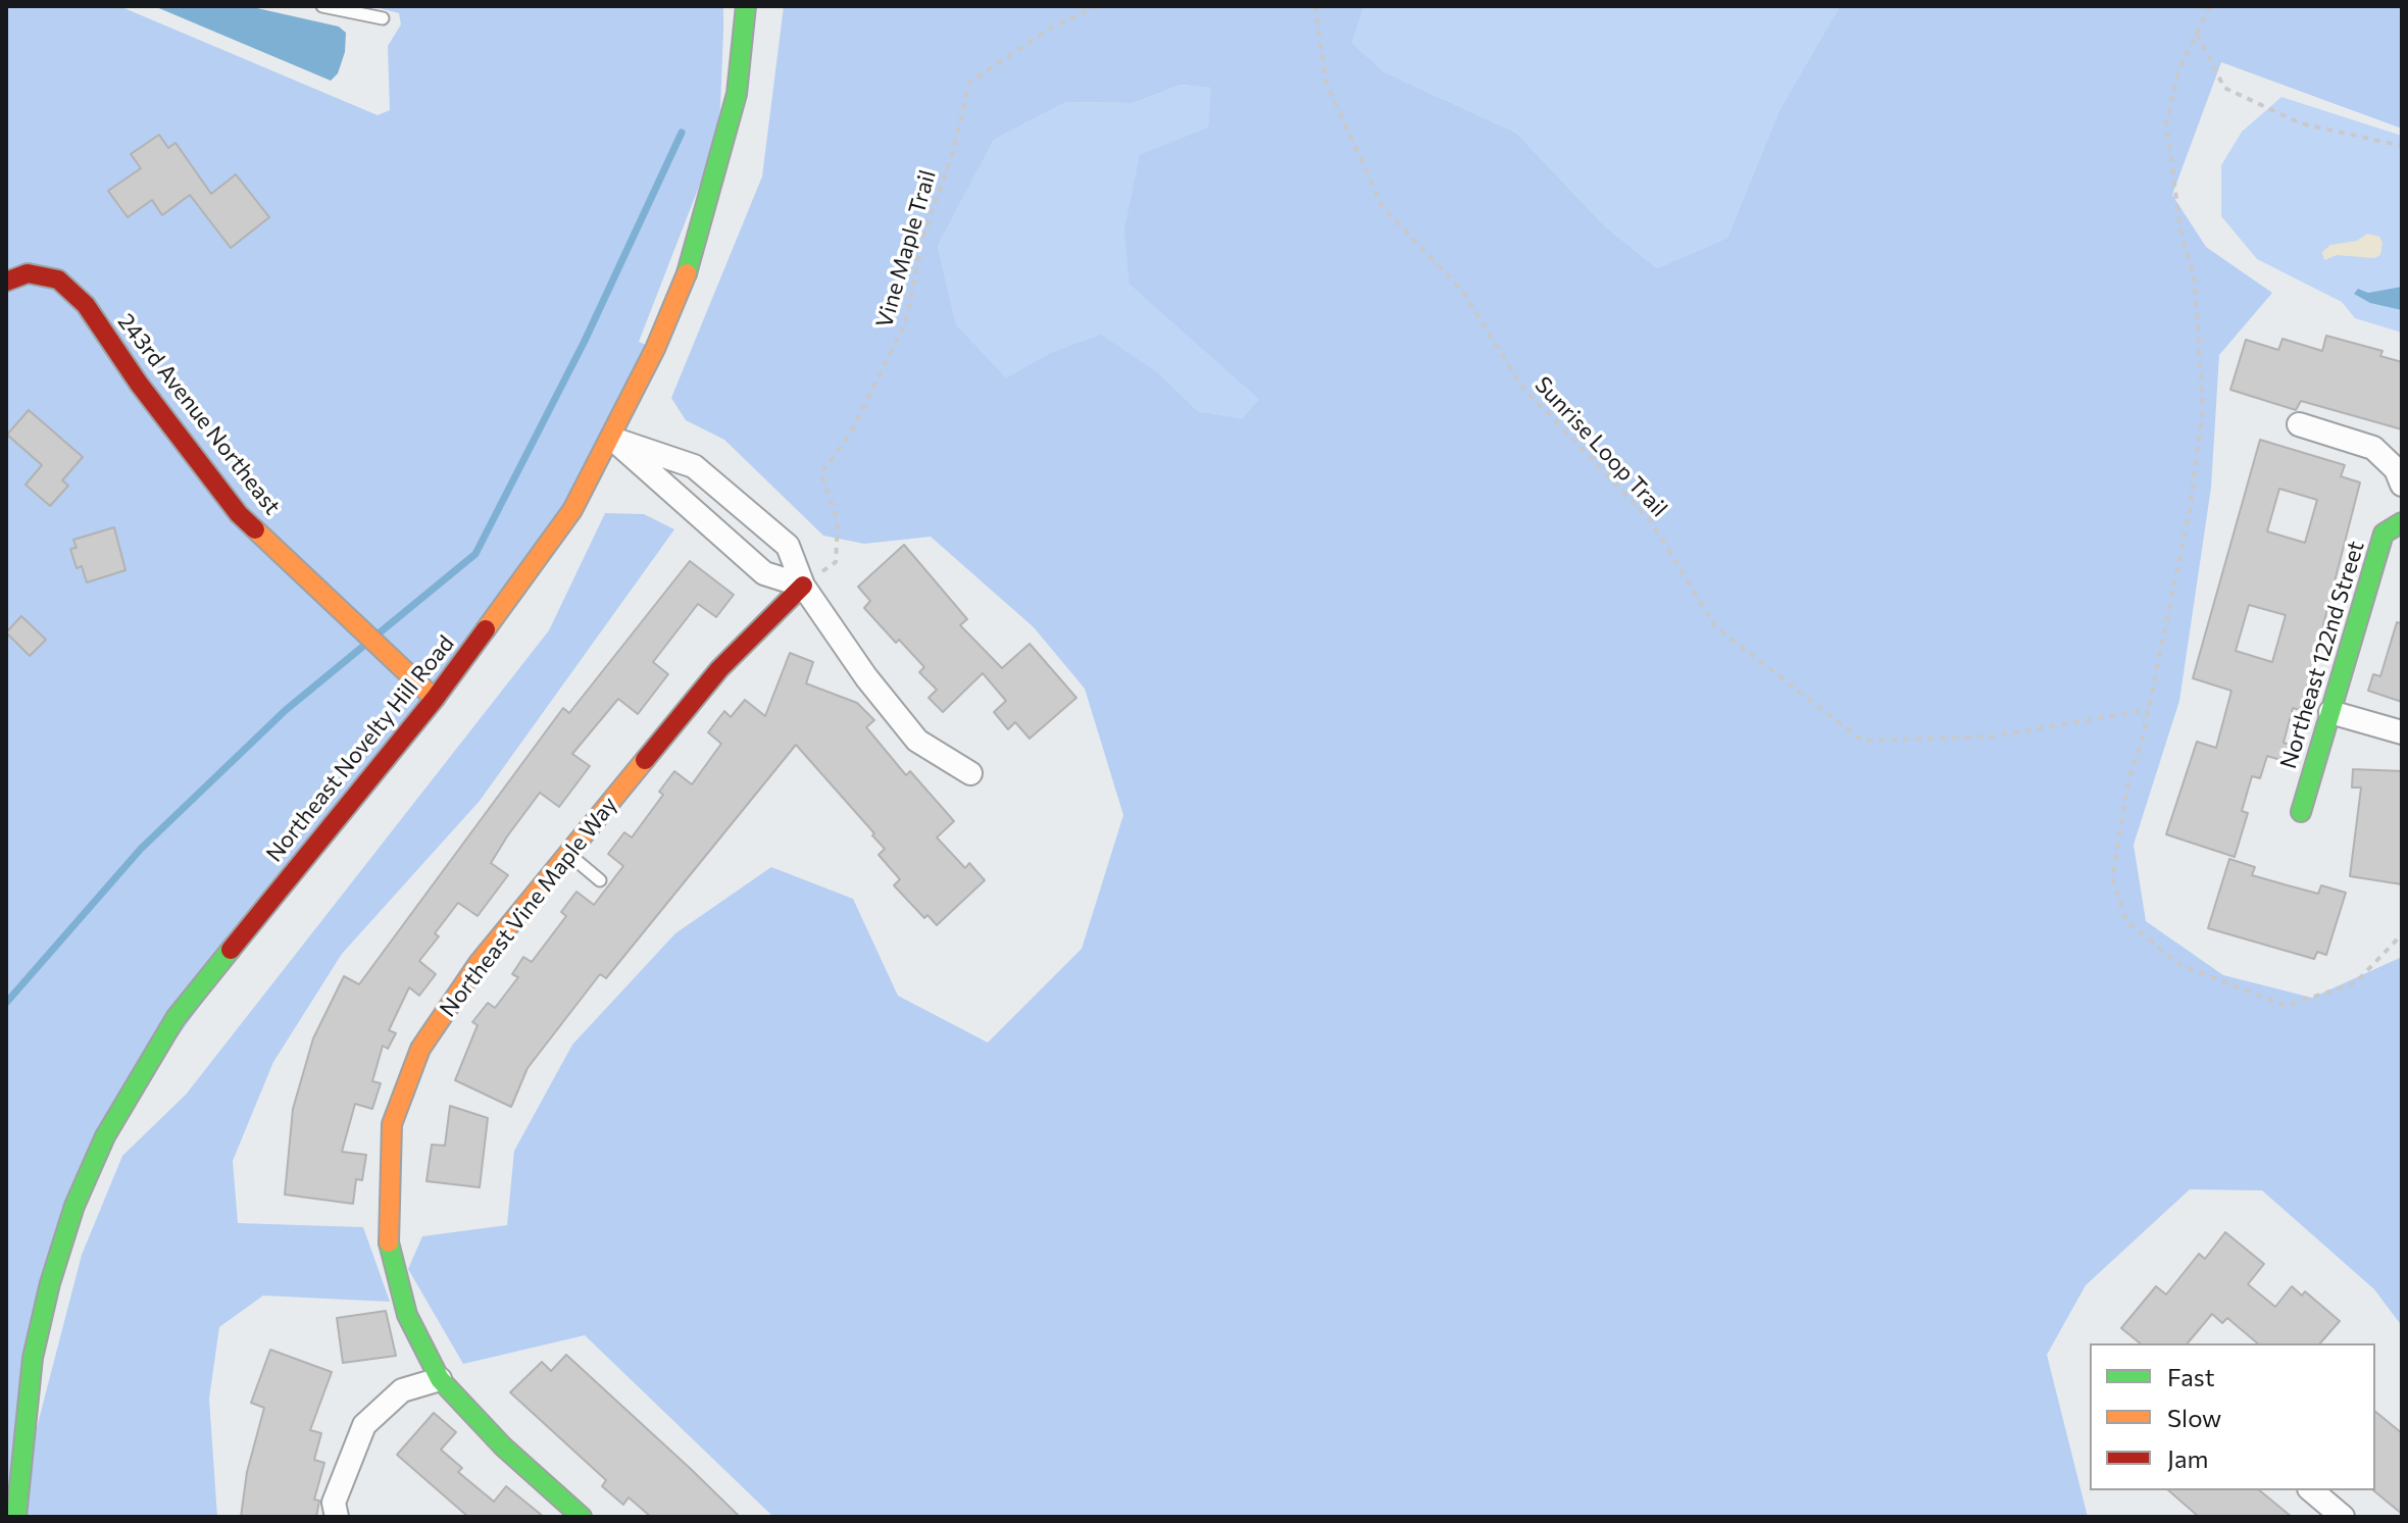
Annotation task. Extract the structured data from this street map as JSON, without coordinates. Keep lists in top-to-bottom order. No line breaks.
{"streets":{"street":["243rd Avenue Northeast","Northeast 122nd Street","Northeast Novelty Hill Road","Northeast Vine Maple Way"],"path":["Vine Maple Trail","Sunrise Loop Trail"]},"crossings":[["Vine Maple Trail","Northeast Vine Maple Way"],["243rd Avenue Northeast","Northeast Novelty Hill Road"]],"legend":["Fast","Slow","Jam"]}
